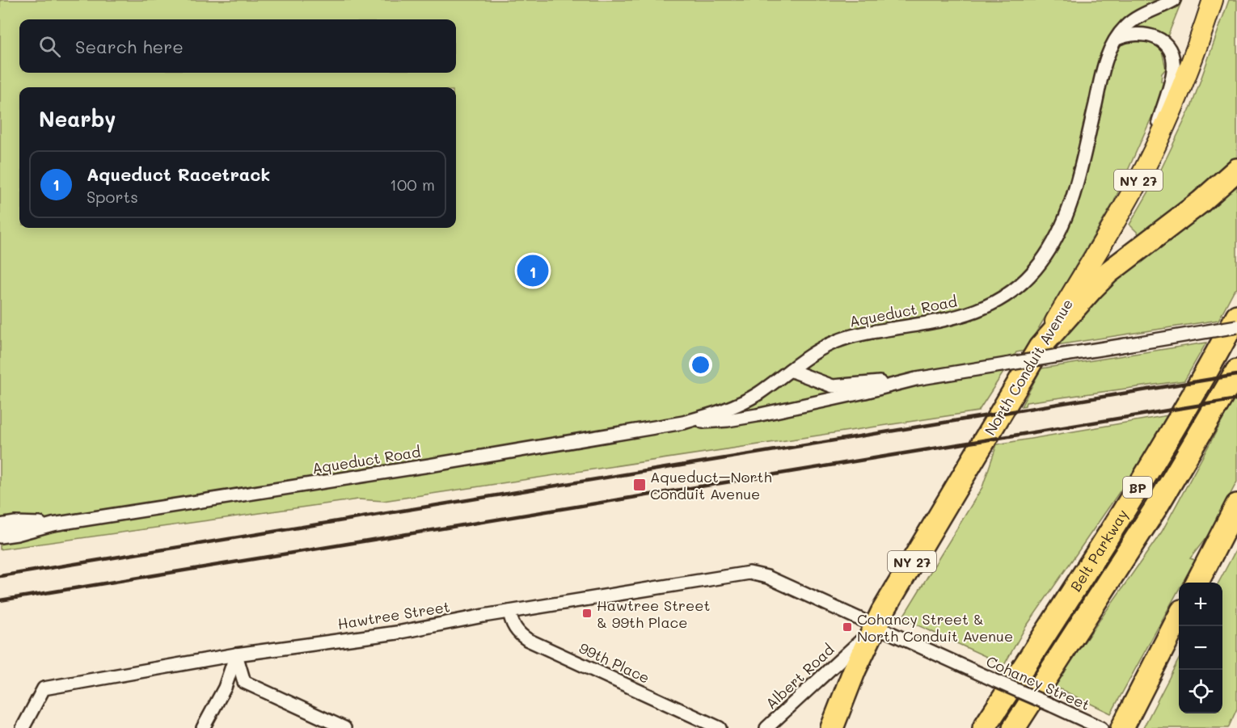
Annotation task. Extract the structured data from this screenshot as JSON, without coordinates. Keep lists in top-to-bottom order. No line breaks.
{"streets":{"highway":["NY 27","North Conduit Avenue","BP","Belt Parkway"],"street":["Aqueduct Road","Hawtree Street","99th Place","Albert Road","Cohancy Street"]},"crossings":[["Aqueduct Road","North Conduit Avenue"],["North Conduit Avenue","Albert Road"],["North Conduit Avenue","Cohancy Street"],["Hawtree Street","99th Place"],["Hawtree Street","Cohancy Street"],["Albert Road","Cohancy Street"]],"places":{"transit":["Aqueduct–North Conduit Avenue","Hawtree Street & 99th Place","Cohancy Street & North Conduit Avenue"]},"page":{"search":"Search here","heading":"Nearby","list":[{"mark":"1","name":"Aqueduct Racetrack","note":"Sports","value":"100 m"}],"pins":"1","map_buttons":["+","−"]}}
